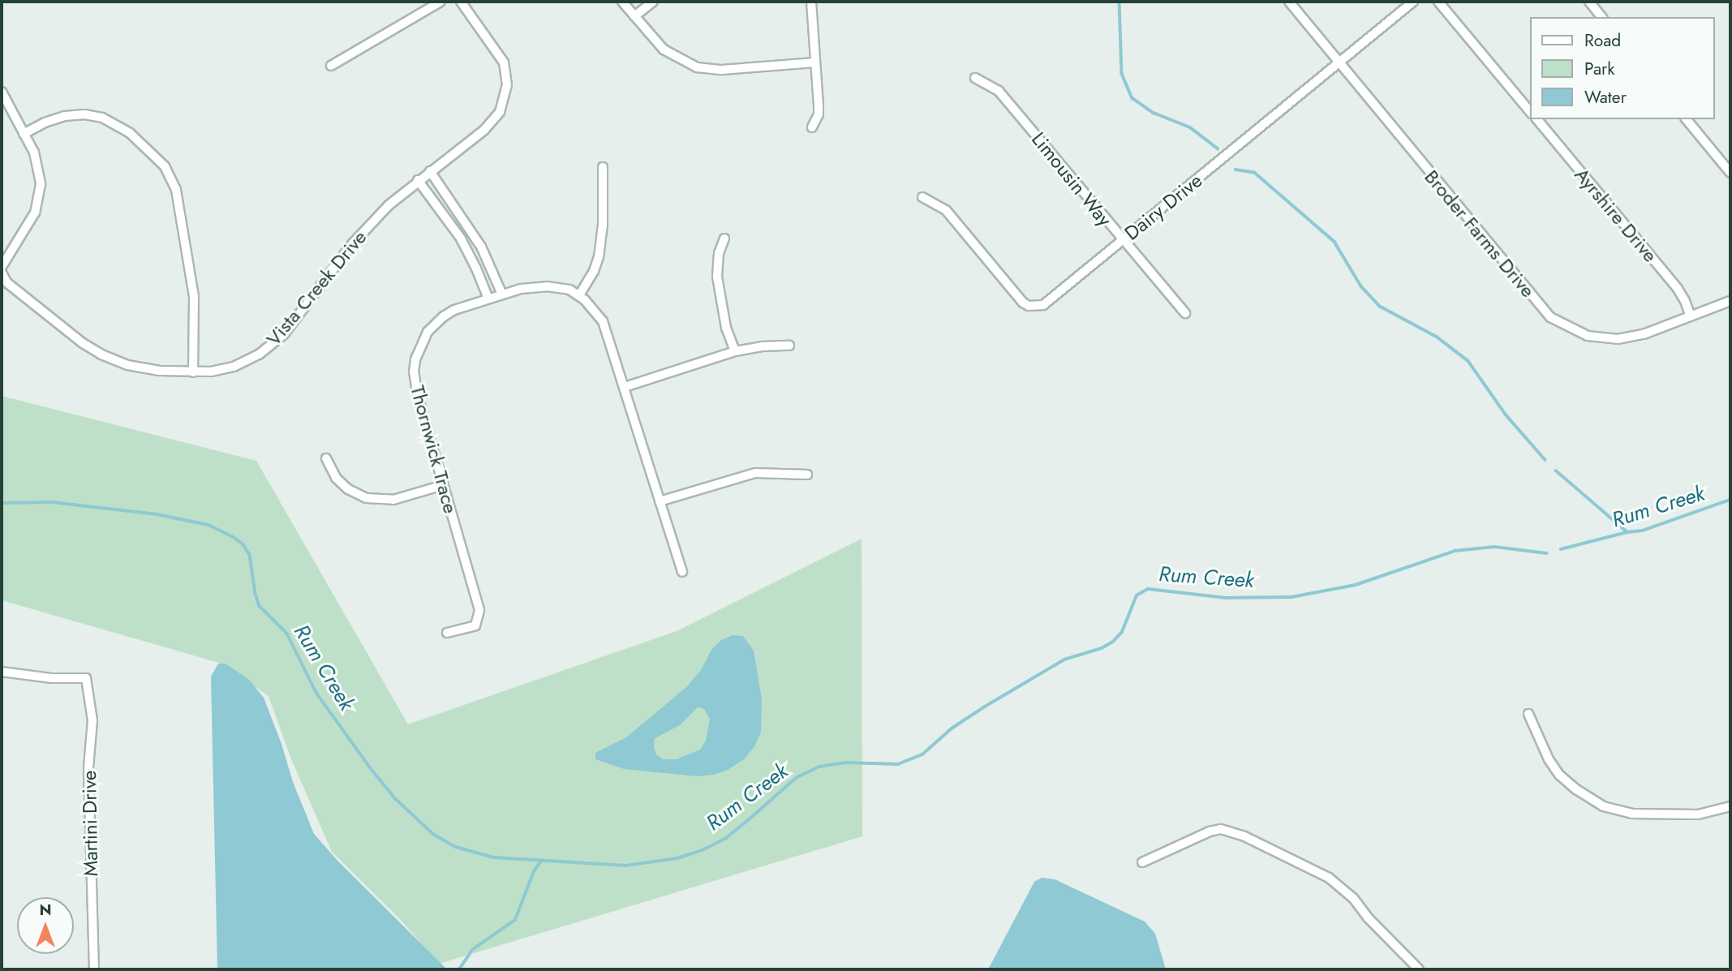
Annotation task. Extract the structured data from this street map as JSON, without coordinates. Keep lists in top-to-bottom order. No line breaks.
{"streets":{"street":["Limousin Way","Dairy Drive","Ayrshire Drive","Broder Farms Drive","Vista Creek Drive","Thornwick Trace","Martini Drive"]},"crossings":[["Limousin Way","Dairy Drive"],["Dairy Drive","Broder Farms Drive"],["Ayrshire Drive","Broder Farms Drive"]],"water":["Rum Creek"],"legend":["Road","Park","Water"],"north":"top"}
